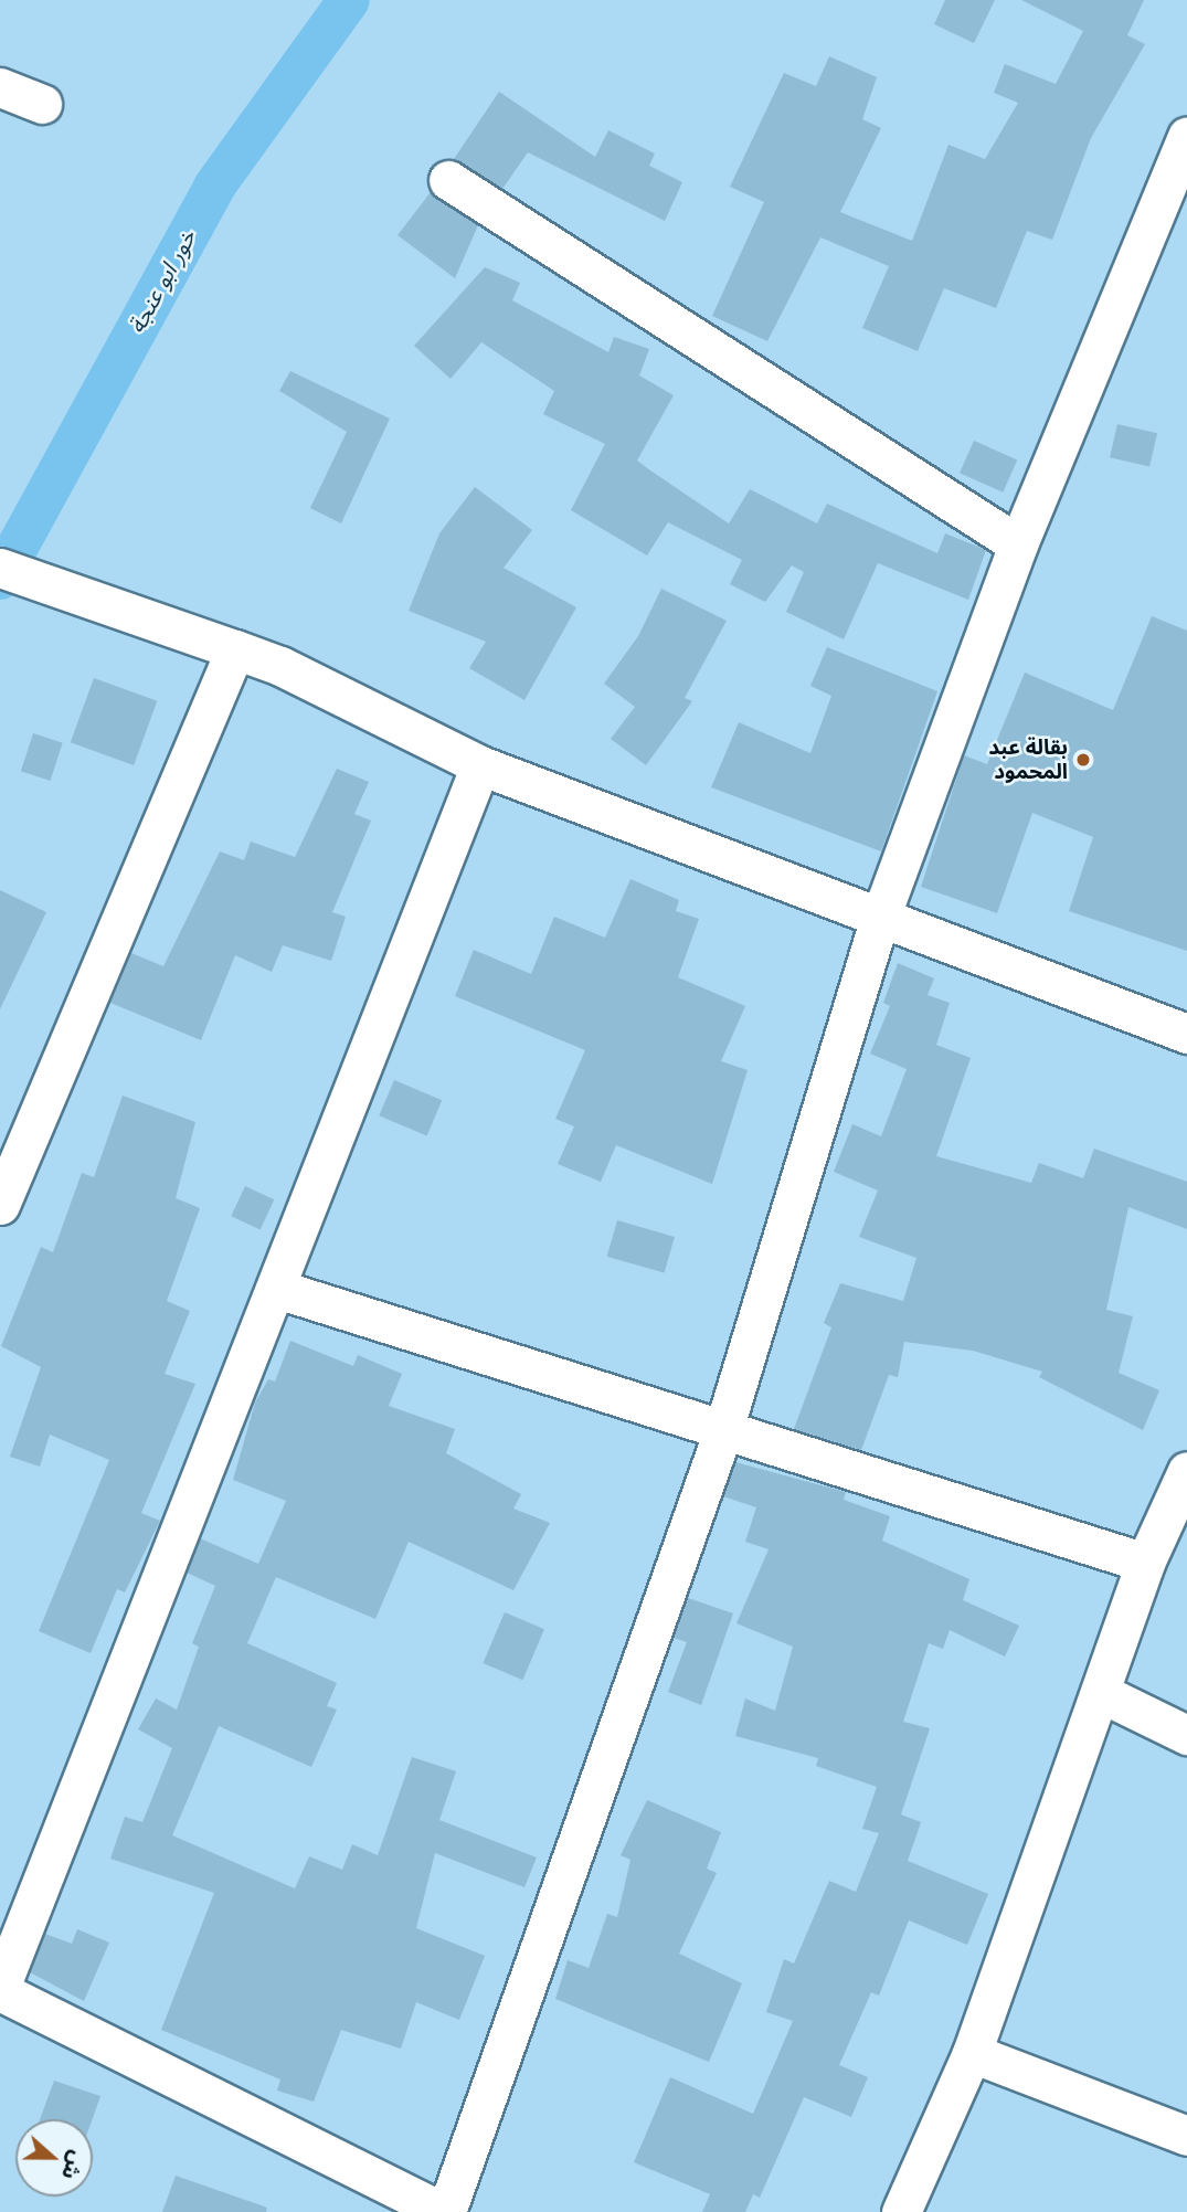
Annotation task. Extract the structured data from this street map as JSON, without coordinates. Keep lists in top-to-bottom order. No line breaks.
{"water":["خور ابو عنجة"],"places":["بقالة عبد المحمود"],"north":"right"}
